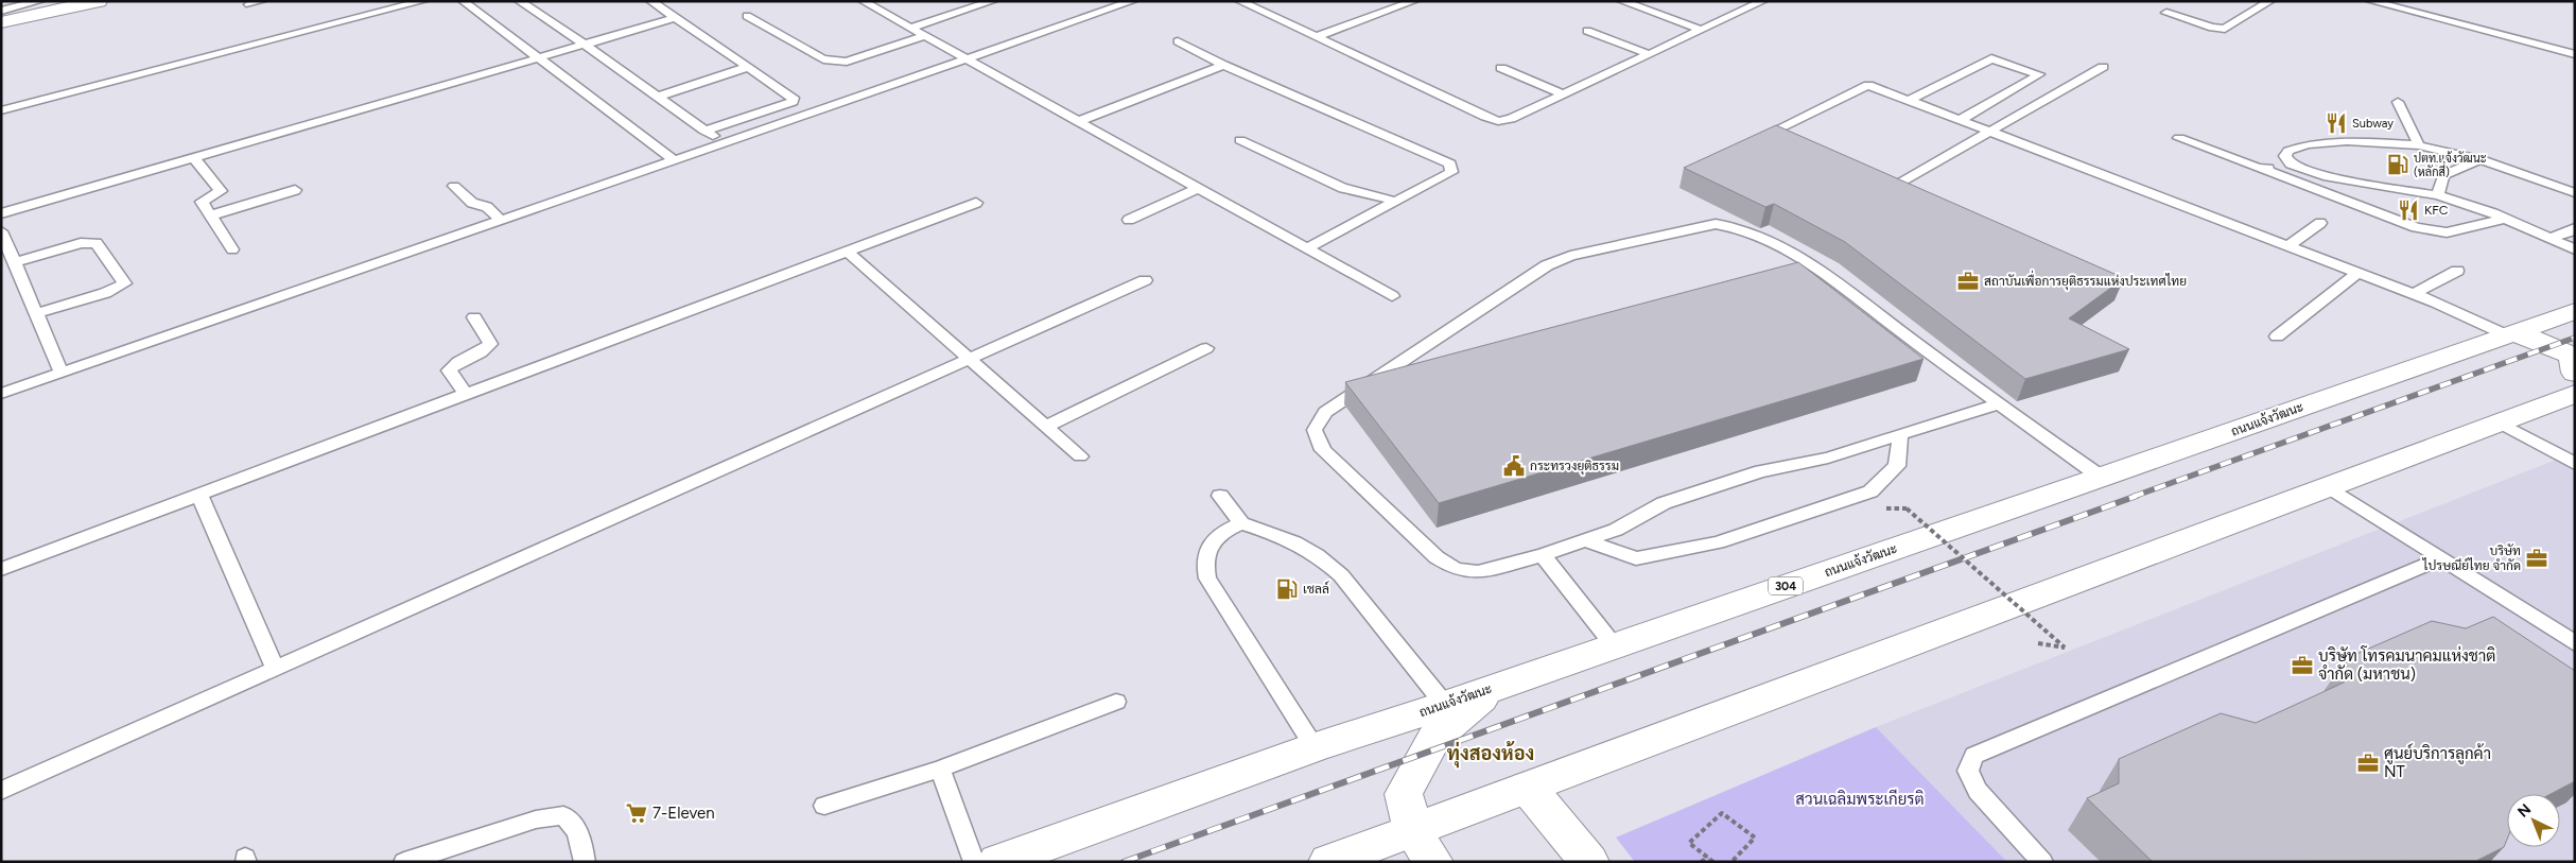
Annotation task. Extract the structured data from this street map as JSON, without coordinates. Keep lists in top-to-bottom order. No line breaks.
{"streets":{"main road":["ถนนแจ้งวัฒนะ","304"]},"districts":["ทุ่งสองห้อง"],"parks":["สวนเฉลิมพระเกียรติ"],"places":{"restaurant":["Subway","KFC"],"fuel station":["ปตท.แจ้งวัฒนะ (หลักสี่)","เชลล์"],"office":["สถาบันเพื่อการยุติธรรมแห่งประเทศไทย","บริษัท ไปรษณีย์ไทย จำกัด","บริษัท โทรคมนาคมแห่งชาติ จำกัด (มหาชน)","ศูนย์บริการลูกค้า NT"],"public building":["กระทรวงยุติธรรม"],"supermarket":["7-Eleven"]},"north":"top left"}
